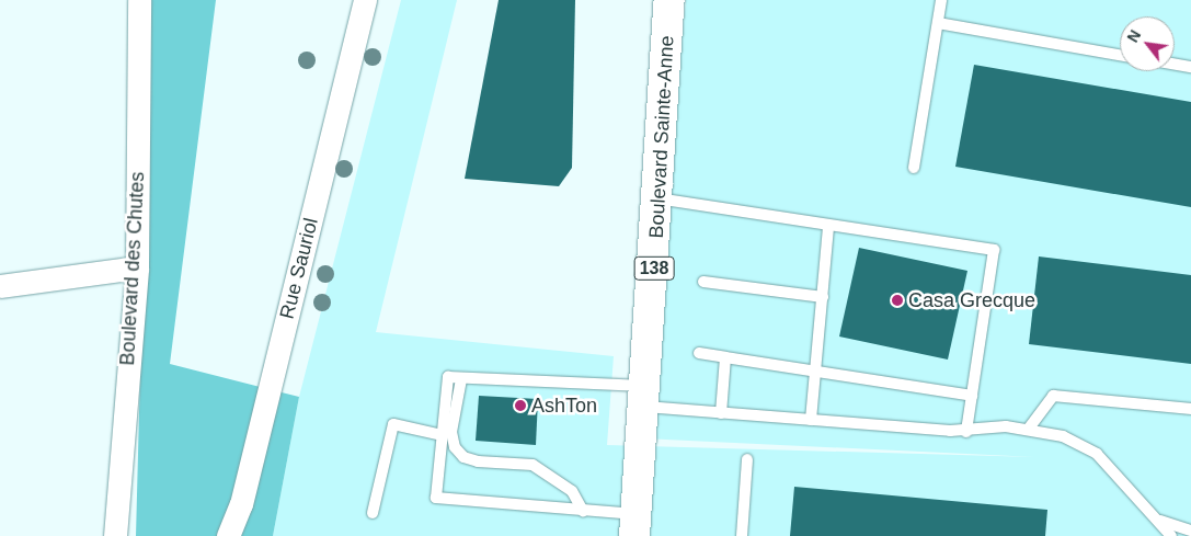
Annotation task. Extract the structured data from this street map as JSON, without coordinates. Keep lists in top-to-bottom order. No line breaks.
{"streets":{"main road":["Boulevard Sainte-Anne","138"],"street":["Boulevard des Chutes","Rue Sauriol"]},"places":["Casa Grecque","AshTon"],"north":"top left"}
